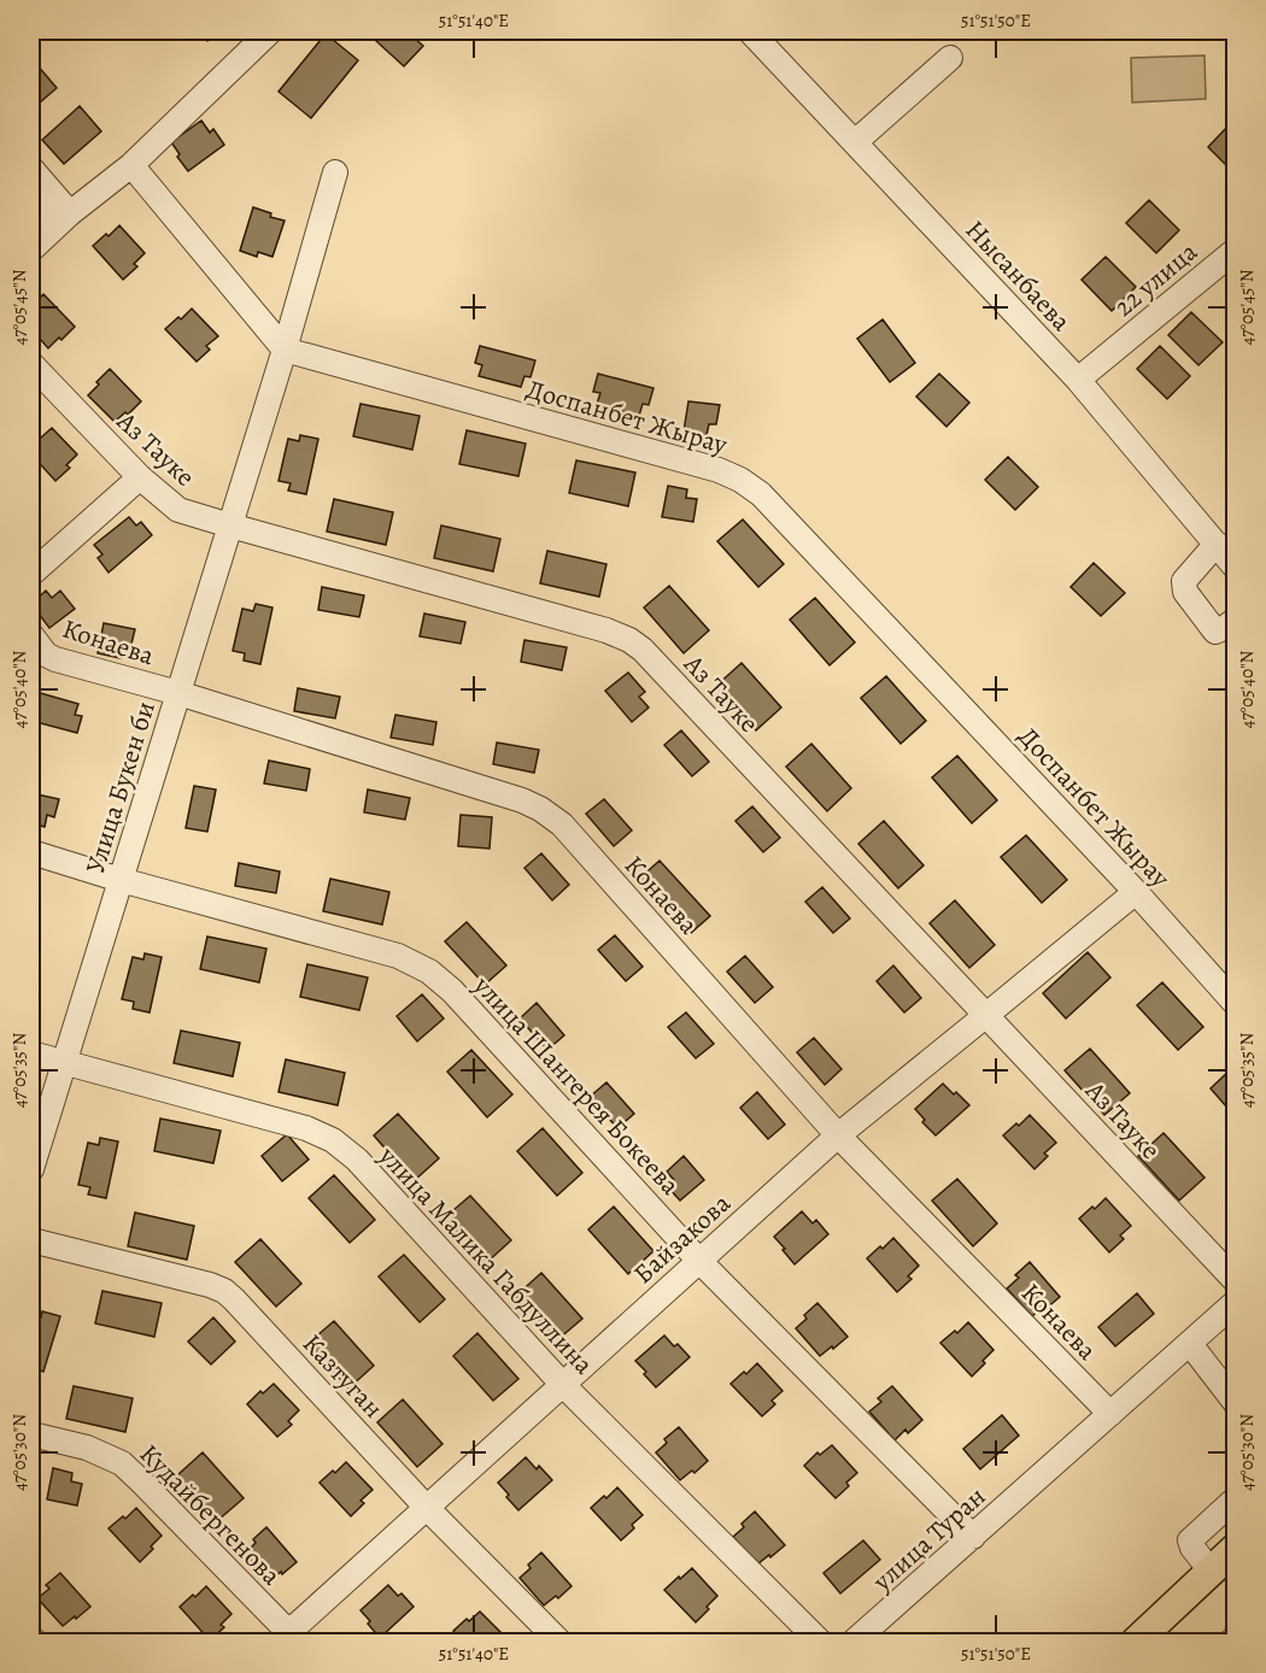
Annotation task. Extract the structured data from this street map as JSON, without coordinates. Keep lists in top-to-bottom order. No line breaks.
{"streets":{"street":["Нысанбаева","22 улица","Доспанбет Жырау","Аз Тауке","Конаева","Улица Букен би","улица Шангерея Бокеева","Байзакова","улица Малика Габдуллина","Казтуган","Кудайбергенова","улица Туран"]},"crossings":[["Нысанбаева","22 улица"],["Доспанбет Жырау","Улица Букен би"],["Доспанбет Жырау","Байзакова"],["Аз Тауке","Улица Букен би"],["Аз Тауке","Байзакова"],["Конаева","Улица Букен би"],["Конаева","Байзакова"],["Конаева","улица Туран"],["Улица Букен би","улица Шангерея Бокеева"],["Улица Букен би","улица Малика Габдуллина"],["улица Шангерея Бокеева","Байзакова"],["улица Шангерея Бокеева","улица Туран"],["Байзакова","улица Малика Габдуллина"],["Байзакова","Казтуган"],["Байзакова","Кудайбергенова"]],"coordinates":["51°51'40\"E","51°51'50\"E","47°05'45\"N","47°05'40\"N","47°05'35\"N","47°05'30\"N"]}
